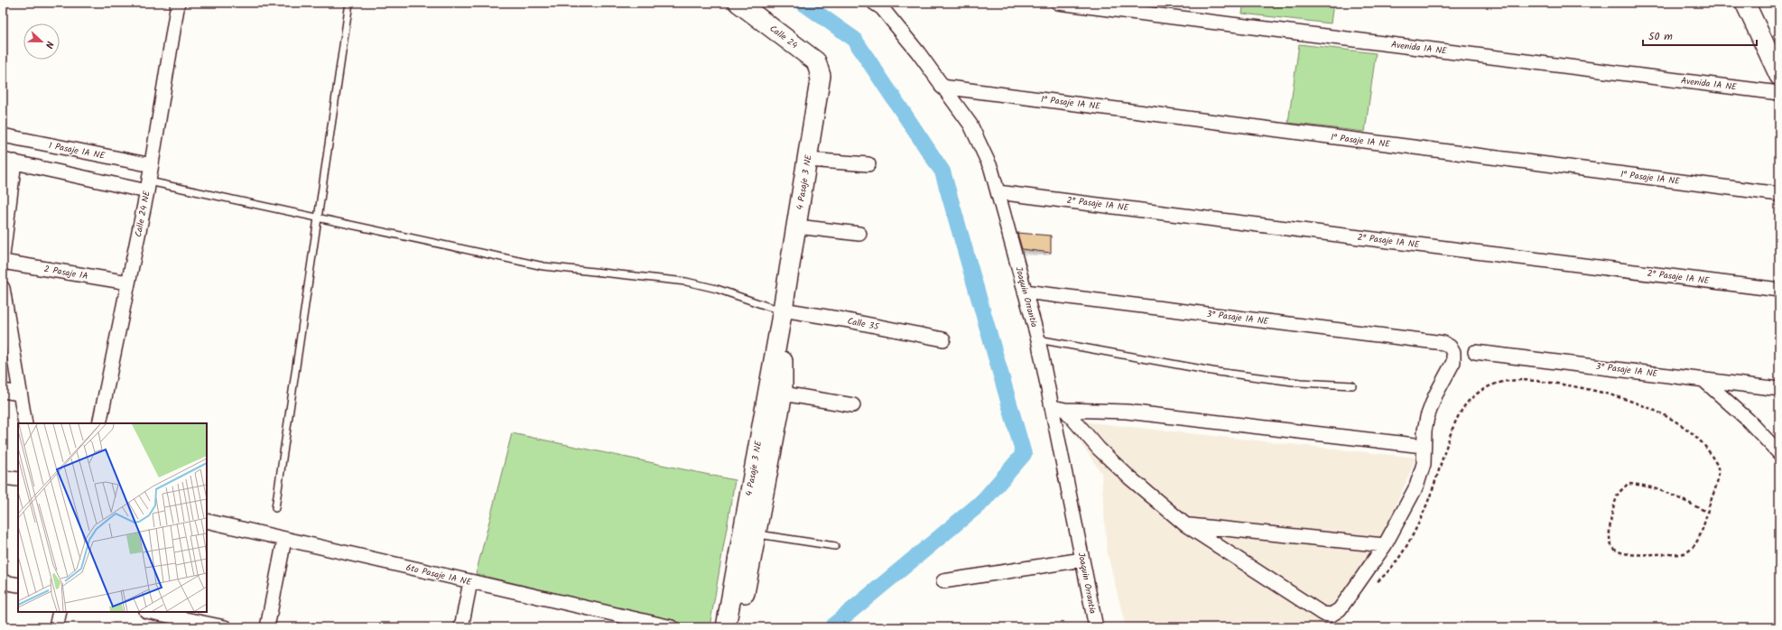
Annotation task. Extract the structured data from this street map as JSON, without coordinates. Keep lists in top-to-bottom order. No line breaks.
{"streets":{"street":["Calle 24","Avenida 1A NE","1° Pasaje 1A NE","1 Pasaje 1A NE","4 Pasaje 3 NE","2° Pasaje 1A NE","Calle 24 NE","2 Pasaje 1A","Joaquin Orrantia","3° Pasaje 1A NE","Calle 35","6to Pasaje 1A NE"]},"crossings":[["Calle 24","4 Pasaje 3 NE"],["1° Pasaje 1A NE","Joaquin Orrantia"],["1 Pasaje 1A NE","Calle 24 NE"],["4 Pasaje 3 NE","Calle 35"],["2° Pasaje 1A NE","Joaquin Orrantia"],["Calle 24 NE","2 Pasaje 1A"],["Joaquin Orrantia","3° Pasaje 1A NE"]],"scale_bar":"50 m","north":"right"}
